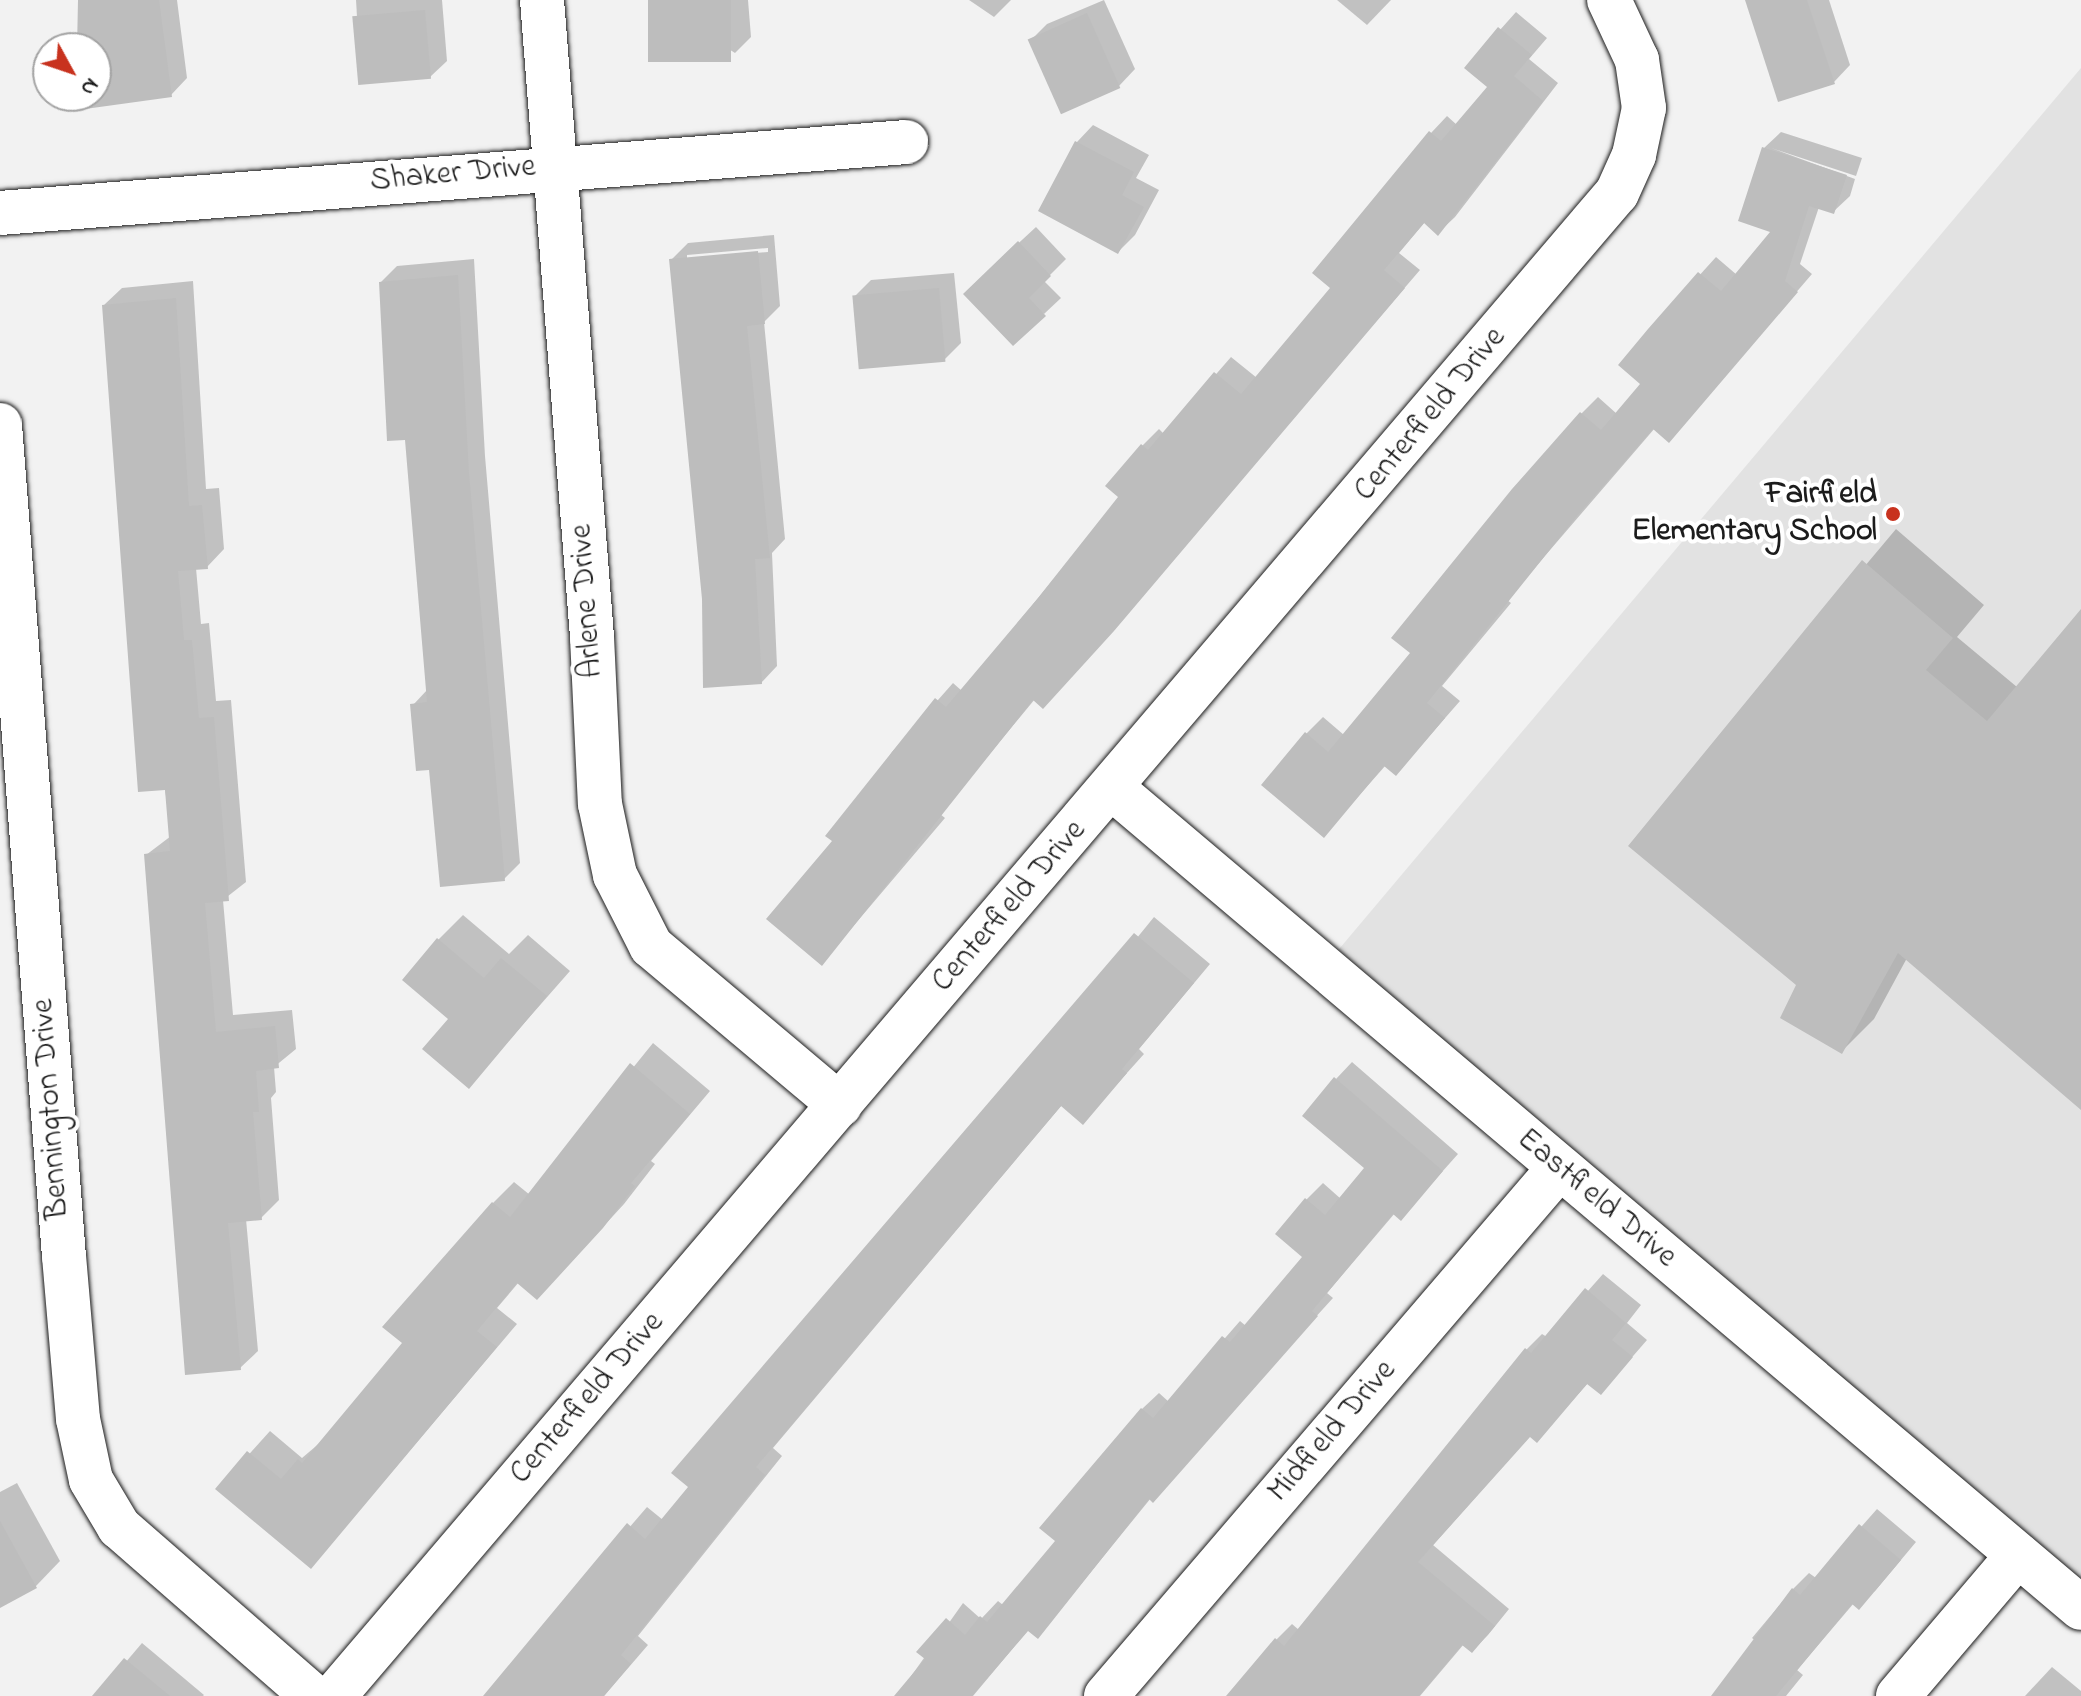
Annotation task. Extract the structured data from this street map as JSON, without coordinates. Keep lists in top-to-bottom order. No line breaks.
{"streets":{"street":["Shaker Drive","Centerfield Drive","Arlene Drive","Bennington Drive","Eastfield Drive","Midfield Drive"]},"crossings":[["Shaker Drive","Arlene Drive"],["Centerfield Drive","Arlene Drive"],["Centerfield Drive","Eastfield Drive"],["Eastfield Drive","Midfield Drive"]],"places":["Fairfield Elementary School"],"north":"bottom right"}
